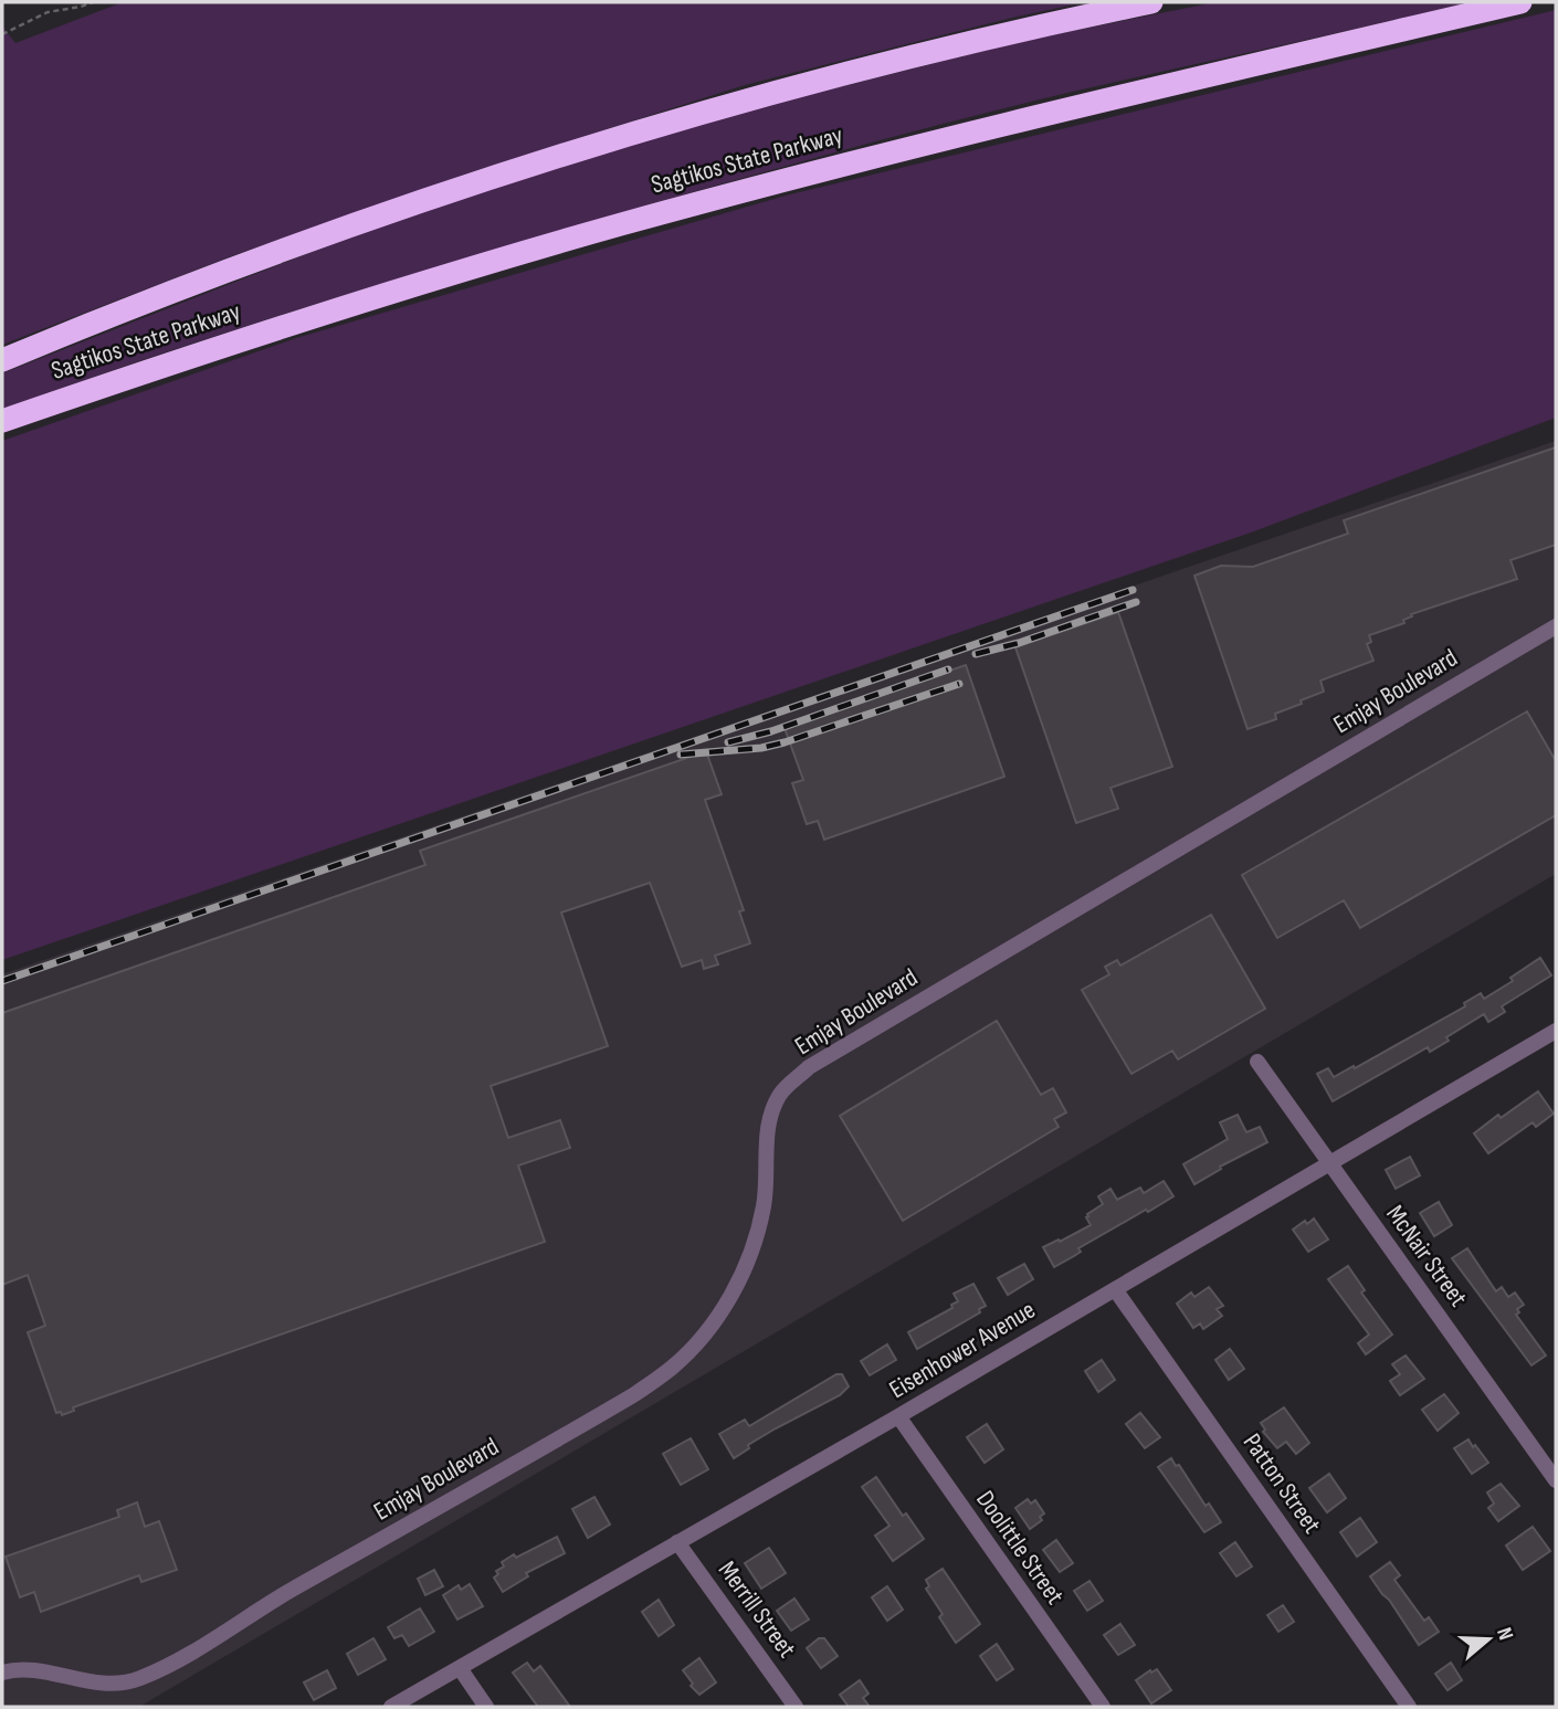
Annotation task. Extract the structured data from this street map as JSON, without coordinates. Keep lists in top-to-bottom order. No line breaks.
{"streets":{"highway":["Sagtikos State Parkway"],"street":["Emjay Boulevard","McNair Street","Eisenhower Avenue","Patton Street","Doolittle Street","Merrill Street"]},"crossings":[["McNair Street","Eisenhower Avenue"],["Eisenhower Avenue","Patton Street"],["Eisenhower Avenue","Doolittle Street"],["Eisenhower Avenue","Merrill Street"]],"north":"right"}
